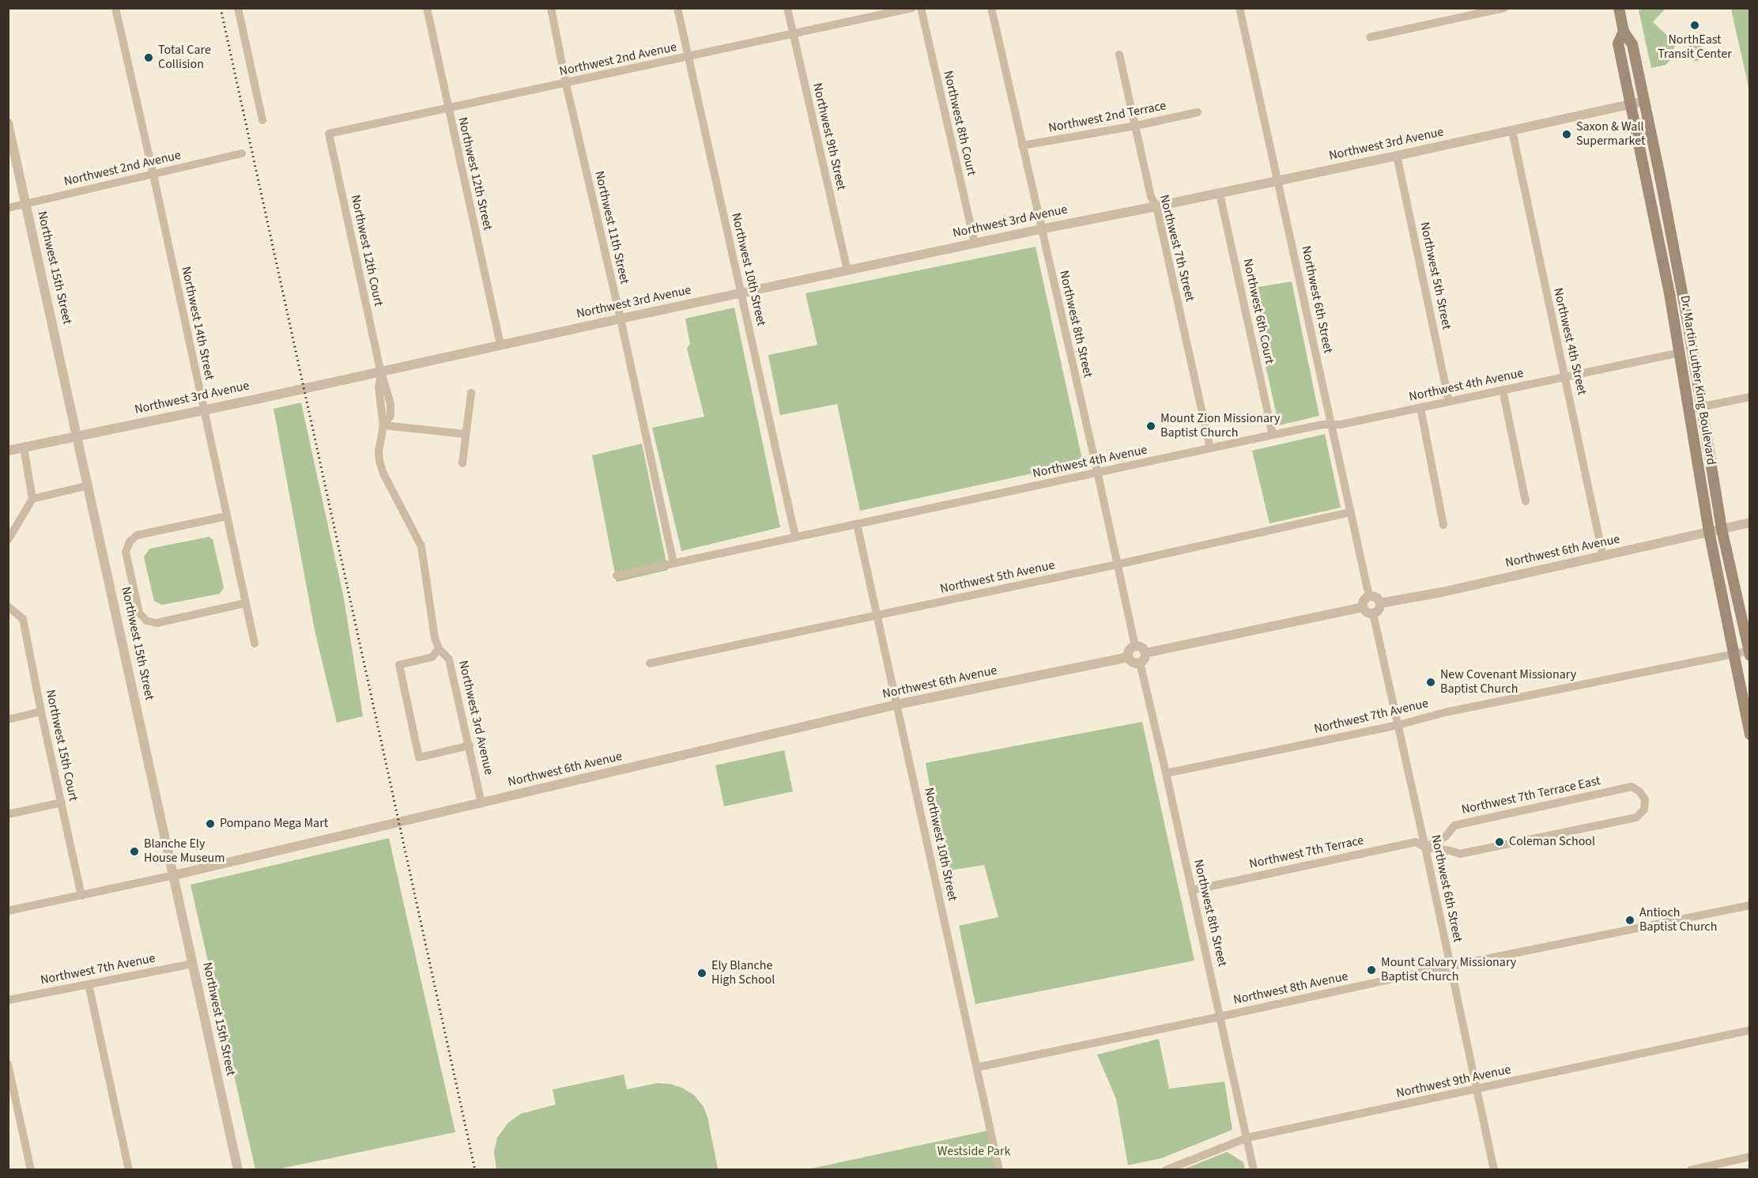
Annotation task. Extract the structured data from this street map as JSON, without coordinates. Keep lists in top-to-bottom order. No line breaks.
{"streets":{"main road":["Dr. Martin Luther King Boulevard"],"street":["Northwest 2nd Avenue","Northwest 2nd Terrace","Northwest 8th Court","Northwest 9th Street","Northwest 3rd Avenue","Northwest 12th Street","Northwest 11th Street","Northwest 7th Street","Northwest 12th Court","Northwest 15th Street","Northwest 10th Street","Northwest 5th Street","Northwest 6th Street","Northwest 6th Court","Northwest 14th Street","Northwest 8th Street","Northwest 4th Street","Northwest 4th Avenue","Northwest 6th Avenue","Northwest 5th Avenue","Northwest 7th Avenue","Northwest 15th Court","Northwest 7th Terrace East","Northwest 7th Terrace","Northwest 8th Avenue","Northwest 9th Avenue"]},"crossings":[["Northwest 2nd Avenue","Northwest 9th Street"],["Northwest 2nd Avenue","Northwest 12th Street"],["Northwest 2nd Avenue","Northwest 11th Street"],["Northwest 2nd Avenue","Northwest 12th Court"],["Northwest 2nd Avenue","Northwest 15th Street"],["Northwest 2nd Avenue","Northwest 10th Street"],["Northwest 2nd Avenue","Northwest 14th Street"],["Northwest 2nd Terrace","Northwest 7th Street"],["Northwest 2nd Terrace","Northwest 8th Street"],["Northwest 8th Court","Northwest 3rd Avenue"],["Northwest 9th Street","Northwest 3rd Avenue"],["Northwest 3rd Avenue","Northwest 12th Street"],["Northwest 3rd Avenue","Northwest 11th Street"],["Northwest 3rd Avenue","Northwest 7th Street"],["Northwest 3rd Avenue","Northwest 12th Court"],["Northwest 3rd Avenue","Northwest 15th Street"],["Northwest 3rd Avenue","Northwest 10th Street"],["Northwest 3rd Avenue","Northwest 5th Street"],["Northwest 3rd Avenue","Northwest 6th Street"],["Northwest 3rd Avenue","Northwest 6th Court"],["Northwest 3rd Avenue","Northwest 14th Street"],["Northwest 3rd Avenue","Northwest 8th Street"],["Northwest 3rd Avenue","Northwest 4th Street"],["Northwest 3rd Avenue","Dr. Martin Luther King Boulevard"],["Northwest 3rd Avenue","Northwest 6th Avenue"],["Northwest 11th Street","Northwest 4th Avenue"],["Northwest 7th Street","Northwest 4th Avenue"],["Northwest 15th Street","Northwest 6th Avenue"],["Northwest 15th Street","Northwest 7th Avenue"],["Northwest 10th Street","Northwest 4th Avenue"],["Northwest 10th Street","Northwest 6th Avenue"],["Northwest 10th Street","Northwest 5th Avenue"],["Northwest 10th Street","Northwest 8th Avenue"],["Northwest 5th Street","Northwest 4th Avenue"],["Northwest 6th Street","Northwest 4th Avenue"],["Northwest 6th Street","Northwest 6th Avenue"],["Northwest 6th Street","Northwest 5th Avenue"],["Northwest 6th Street","Northwest 7th Avenue"],["Northwest 6th Street","Northwest 7th Terrace East"],["Northwest 6th Street","Northwest 7th Terrace"],["Northwest 6th Street","Northwest 8th Avenue"],["Northwest 6th Street","Northwest 9th Avenue"],["Northwest 6th Court","Northwest 4th Avenue"],["Northwest 8th Street","Northwest 4th Avenue"],["Northwest 8th Street","Northwest 6th Avenue"],["Northwest 8th Street","Northwest 5th Avenue"],["Northwest 8th Street","Northwest 7th Avenue"],["Northwest 8th Street","Northwest 7th Terrace"],["Northwest 8th Street","Northwest 8th Avenue"],["Northwest 8th Street","Northwest 9th Avenue"],["Northwest 4th Street","Northwest 4th Avenue"],["Northwest 4th Street","Northwest 6th Avenue"],["Dr. Martin Luther King Boulevard","Northwest 4th Avenue"],["Dr. Martin Luther King Boulevard","Northwest 6th Avenue"],["Dr. Martin Luther King Boulevard","Northwest 7th Avenue"],["Northwest 6th Avenue","Northwest 15th Court"],["Northwest 7th Terrace East","Northwest 7th Terrace"]],"parks":["Westside Park"],"places":["NorthEast Transit Center","Total Care Collision","Saxon & Wall Supermarket","Mount Zion Missionary Baptist Church","New Covenant Missionary Baptist Church","Pompano Mega Mart","Coleman School","Blanche Ely House Museum","Antioch Baptist Church","Mount Calvary Missionary Baptist Church","Ely Blanche High School"]}
